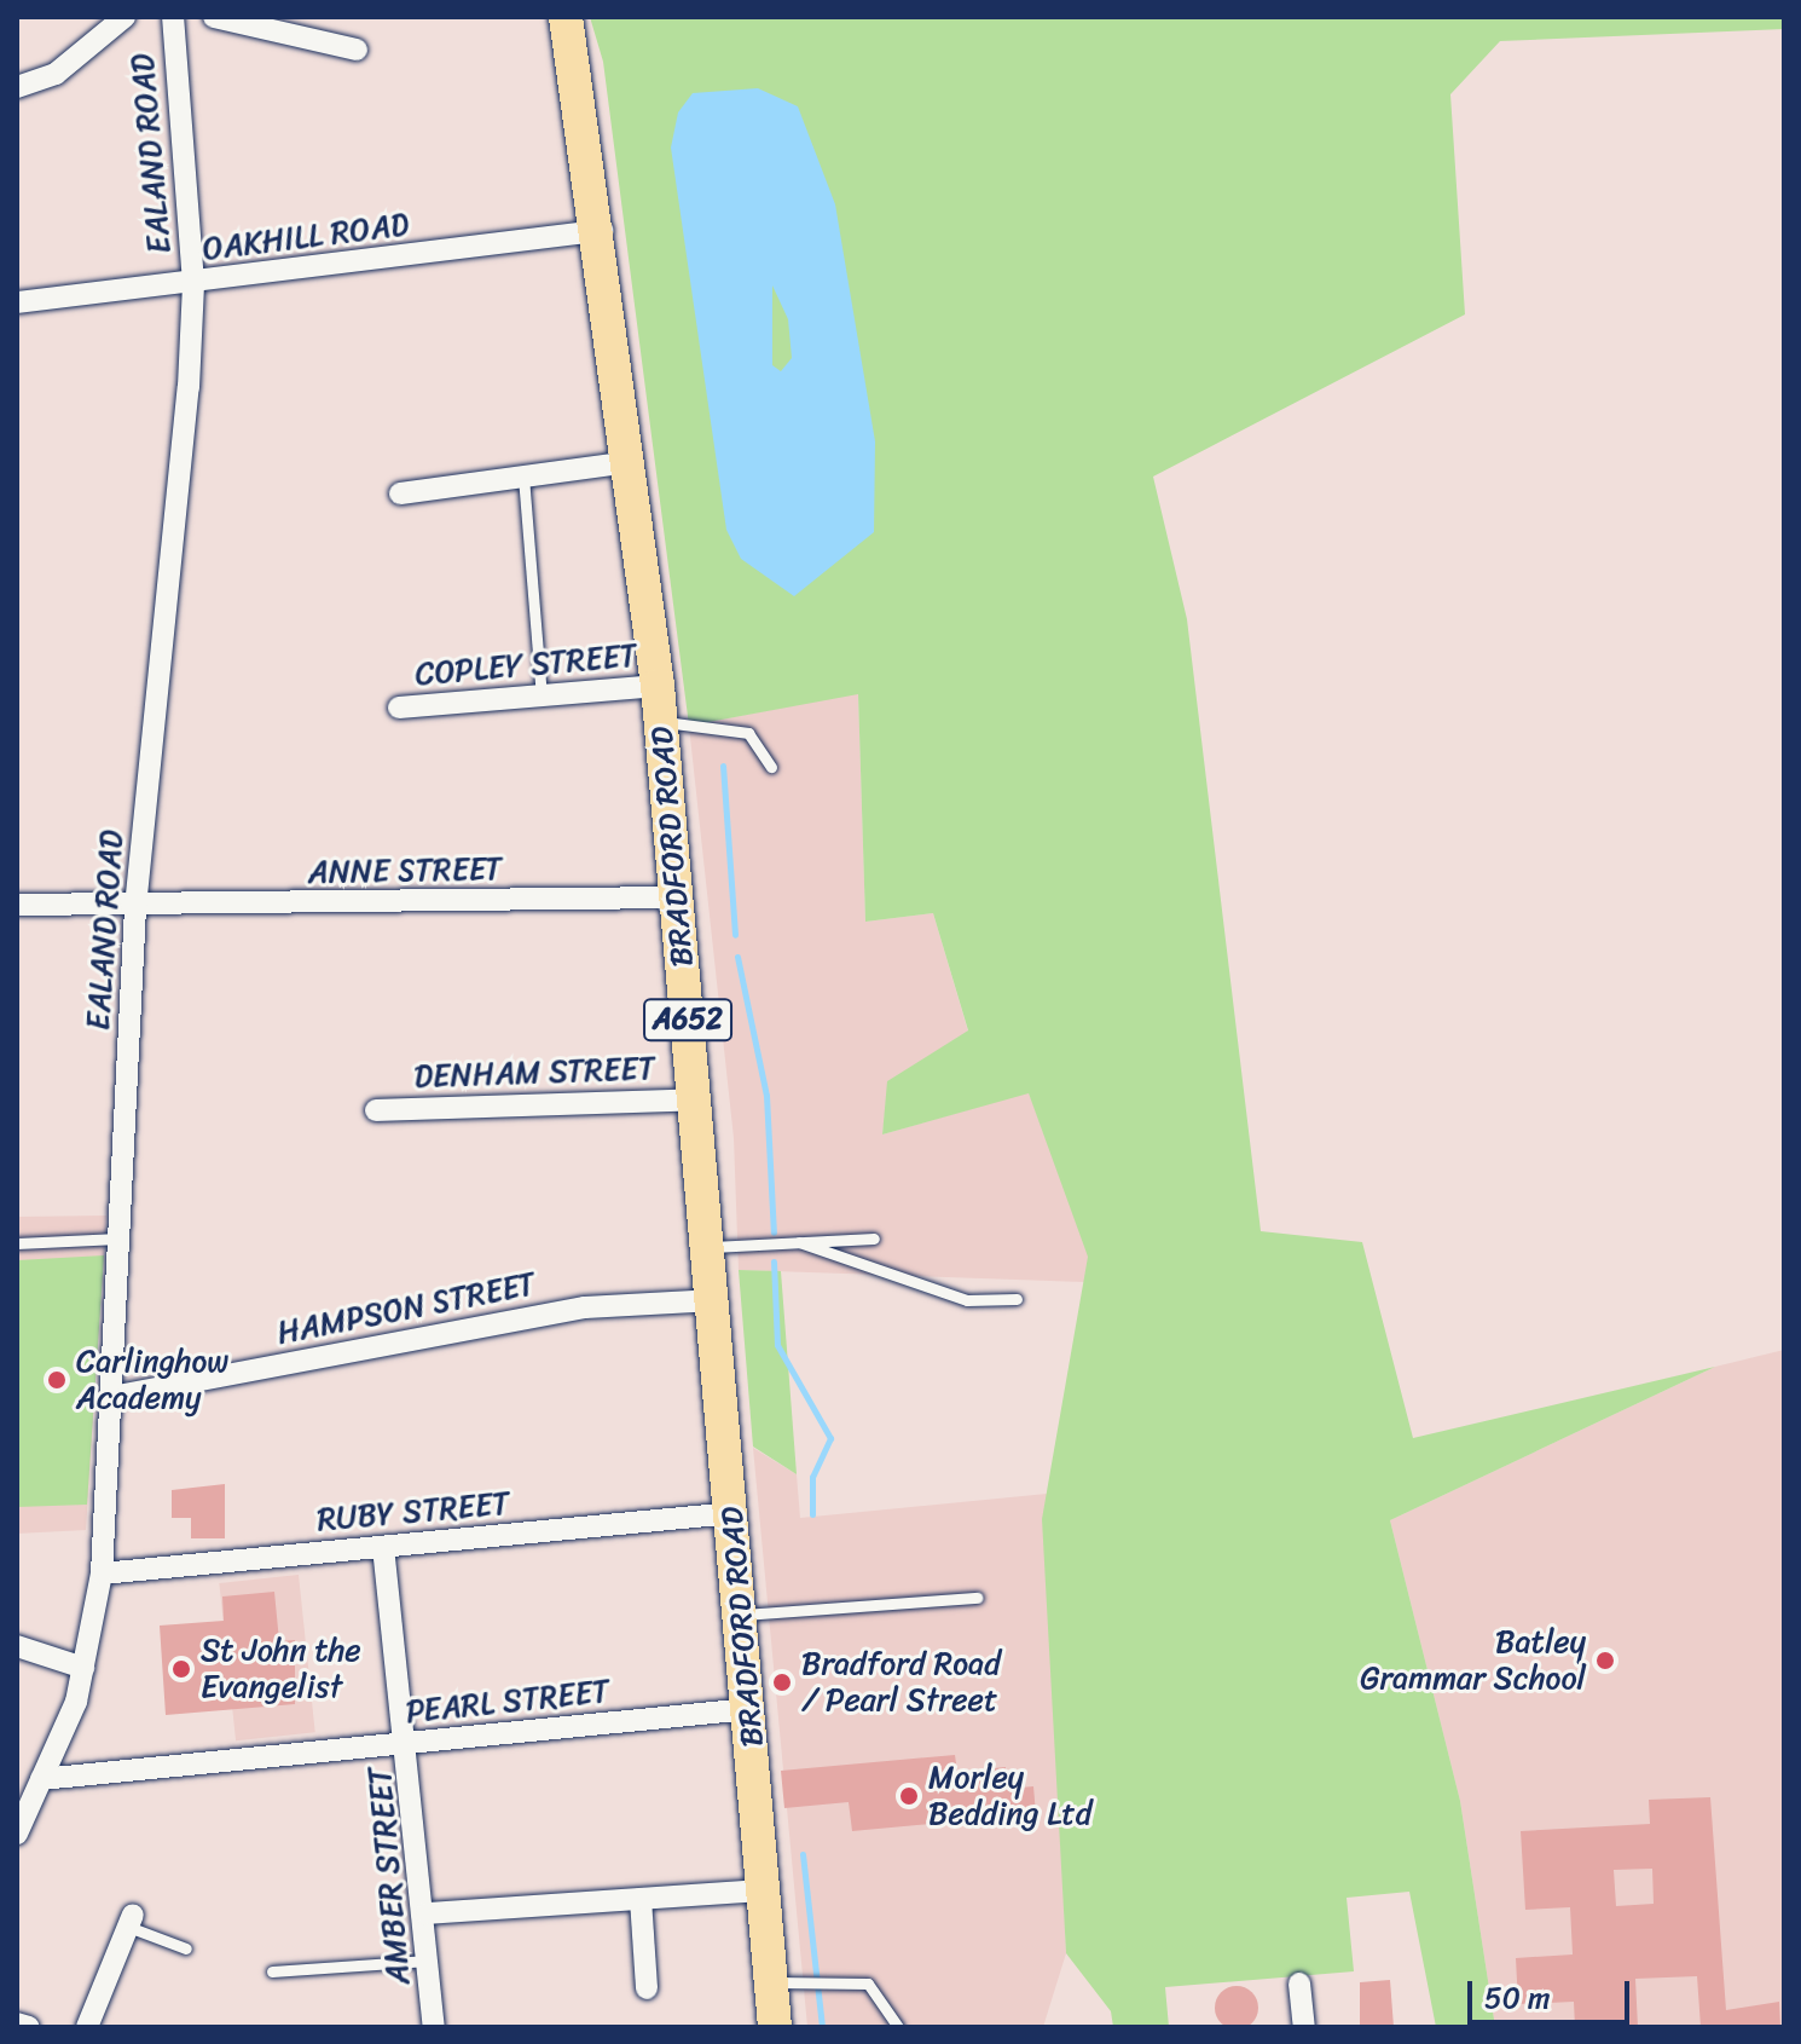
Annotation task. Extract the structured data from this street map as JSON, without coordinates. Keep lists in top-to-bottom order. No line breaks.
{"streets":{"main road":["BRADFORD ROAD","A652"],"street":["EALAND ROAD","OAKHILL ROAD","COPLEY STREET","ANNE STREET","DENHAM STREET","HAMPSON STREET","RUBY STREET","PEARL STREET","AMBER STREET"]},"crossings":[["EALAND ROAD","OAKHILL ROAD"],["EALAND ROAD","ANNE STREET"],["EALAND ROAD","HAMPSON STREET"],["EALAND ROAD","RUBY STREET"],["EALAND ROAD","PEARL STREET"],["OAKHILL ROAD","BRADFORD ROAD"],["COPLEY STREET","BRADFORD ROAD"],["BRADFORD ROAD","ANNE STREET"],["BRADFORD ROAD","DENHAM STREET"],["BRADFORD ROAD","HAMPSON STREET"],["BRADFORD ROAD","RUBY STREET"],["BRADFORD ROAD","PEARL STREET"],["RUBY STREET","AMBER STREET"],["PEARL STREET","AMBER STREET"]],"places":["Carlinghow Academy","Batley Grammar School","St John the Evangelist","Bradford Road / Pearl Street","Morley Bedding Ltd"],"scale_bar":"50 m"}
